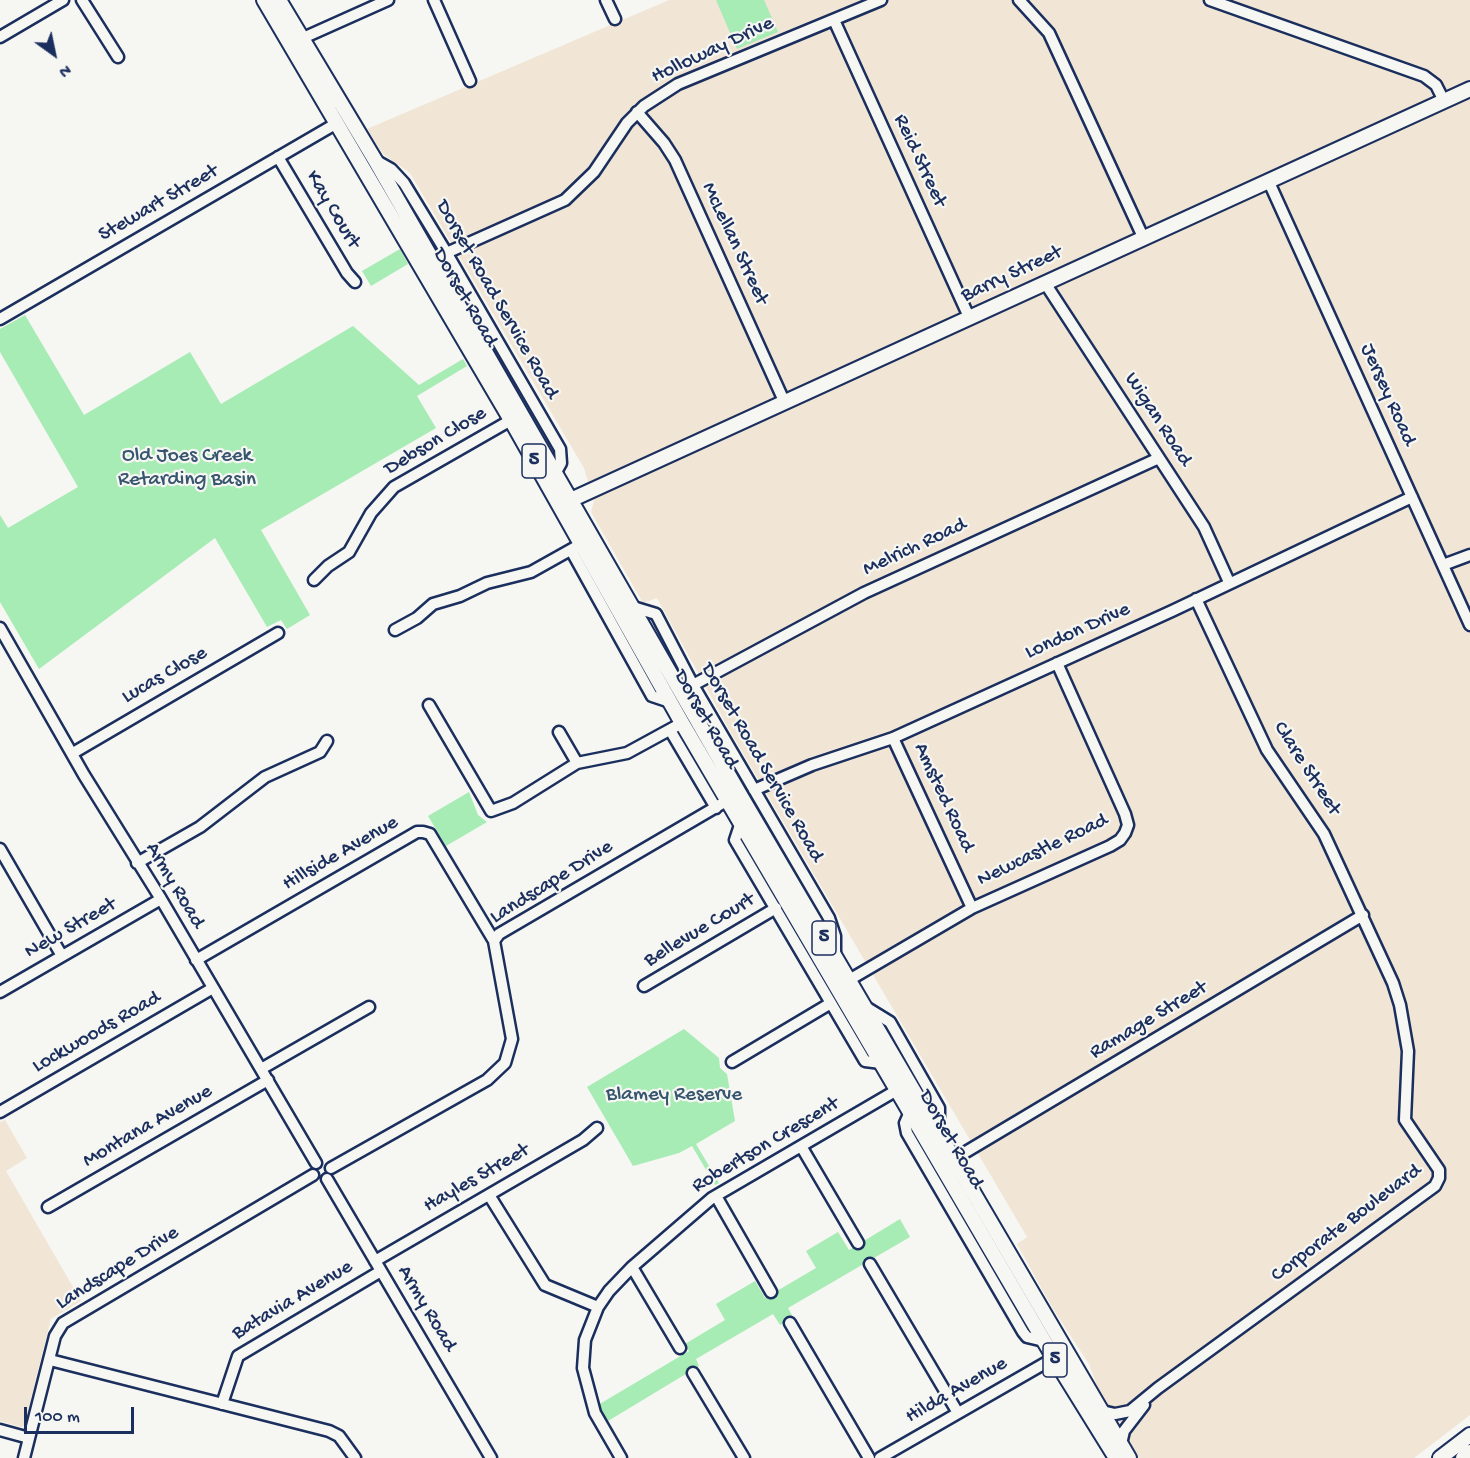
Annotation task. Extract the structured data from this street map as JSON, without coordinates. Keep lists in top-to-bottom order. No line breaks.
{"streets":{"main road":["Barry Street","Dorset Road","5"],"street":["Holloway Drive","Reid Street","Stewart Street","Kay Court","McLellan Street","Dorset Road Service Road","Jersey Road","Wigan Road","Debson Close","Melrich Road","London Drive","Lucas Close","Clare Street","Amsted Road","Newcastle Road","Hillside Avenue","Landscape Drive","Army Road","New Street","Bellevue Court","Ramage Street","Lockwoods Road","Montana Avenue","Robertson Crescent","Hayles Street","Corporate Boulevard","Batavia Avenue","Hilda Avenue"]},"crossings":[["Holloway Drive","Reid Street"],["Holloway Drive","McLellan Street"],["Holloway Drive","Dorset Road"],["Holloway Drive","Dorset Road Service Road"],["Reid Street","Barry Street"],["Stewart Street","Kay Court"],["Stewart Street","Dorset Road"],["McLellan Street","Barry Street"],["Barry Street","Dorset Road"],["Barry Street","Jersey Road"],["Barry Street","Wigan Road"],["Dorset Road","Dorset Road Service Road"],["Dorset Road","Debson Close"],["Dorset Road","Newcastle Road"],["Dorset Road","Landscape Drive"],["Dorset Road","Ramage Street"],["Dorset Road","Robertson Crescent"],["Dorset Road","Corporate Boulevard"],["Dorset Road","Hilda Avenue"],["Dorset Road Service Road","Melrich Road"],["Dorset Road Service Road","London Drive"],["Jersey Road","London Drive"],["Wigan Road","Melrich Road"],["Wigan Road","London Drive"],["London Drive","Clare Street"],["London Drive","Amsted Road"],["London Drive","Newcastle Road"],["Lucas Close","Army Road"],["Clare Street","Ramage Street"],["Clare Street","Corporate Boulevard"],["Amsted Road","Newcastle Road"],["Hillside Avenue","Landscape Drive"],["Hillside Avenue","Army Road"],["Landscape Drive","Army Road"],["Army Road","New Street"],["Army Road","Lockwoods Road"],["Army Road","Montana Avenue"],["Army Road","Hayles Street"],["Army Road","Batavia Avenue"],["Hayles Street","Batavia Avenue"]],"parks":["Old Joes Creek Retarding Basin","Blamey Reserve"],"scale_bar":"100 m","north":"bottom right"}
